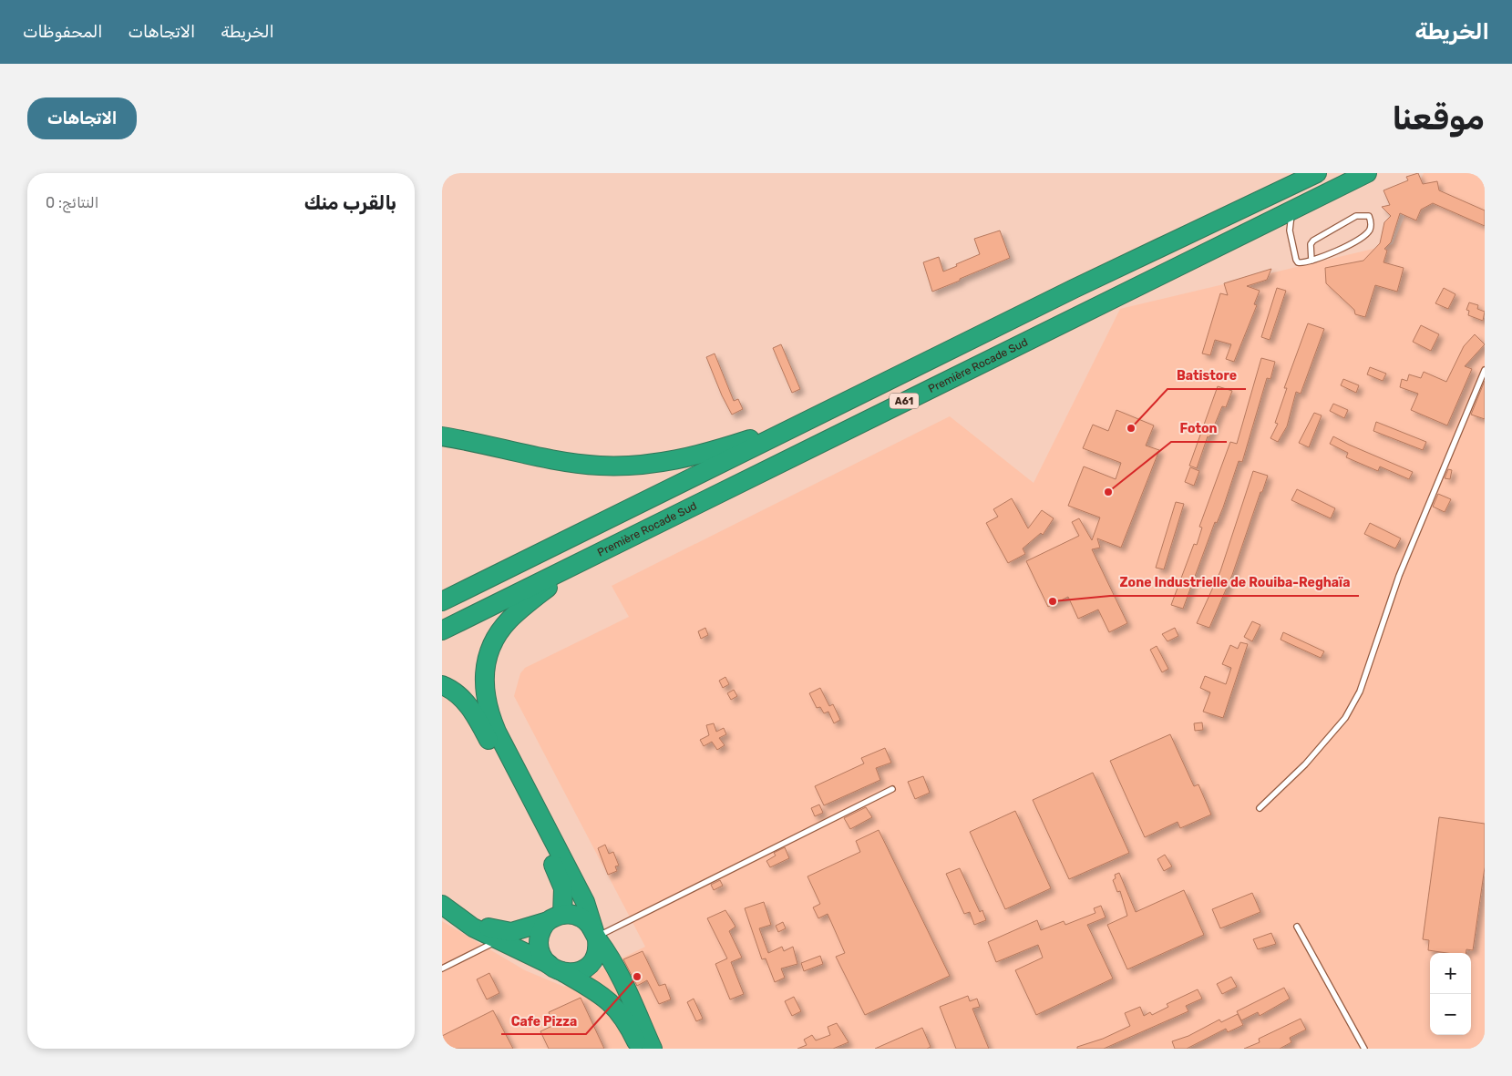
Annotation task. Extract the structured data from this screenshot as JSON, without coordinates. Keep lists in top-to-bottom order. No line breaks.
{"streets":{"highway":["Première Rocade Sud","A61"]},"places":["Batistore","Foton","Zone Industrielle de Rouiba-Reghaïa","Cafe Pizza"],"page":{"header":"الخريطة","nav":["الخريطة","الاتجاهات","المحفوظات"],"buttons":"الاتجاهات","title":"موقعنا","heading":["بالقرب منك","النتائج: 0"],"map_buttons":["+","−"]}}
